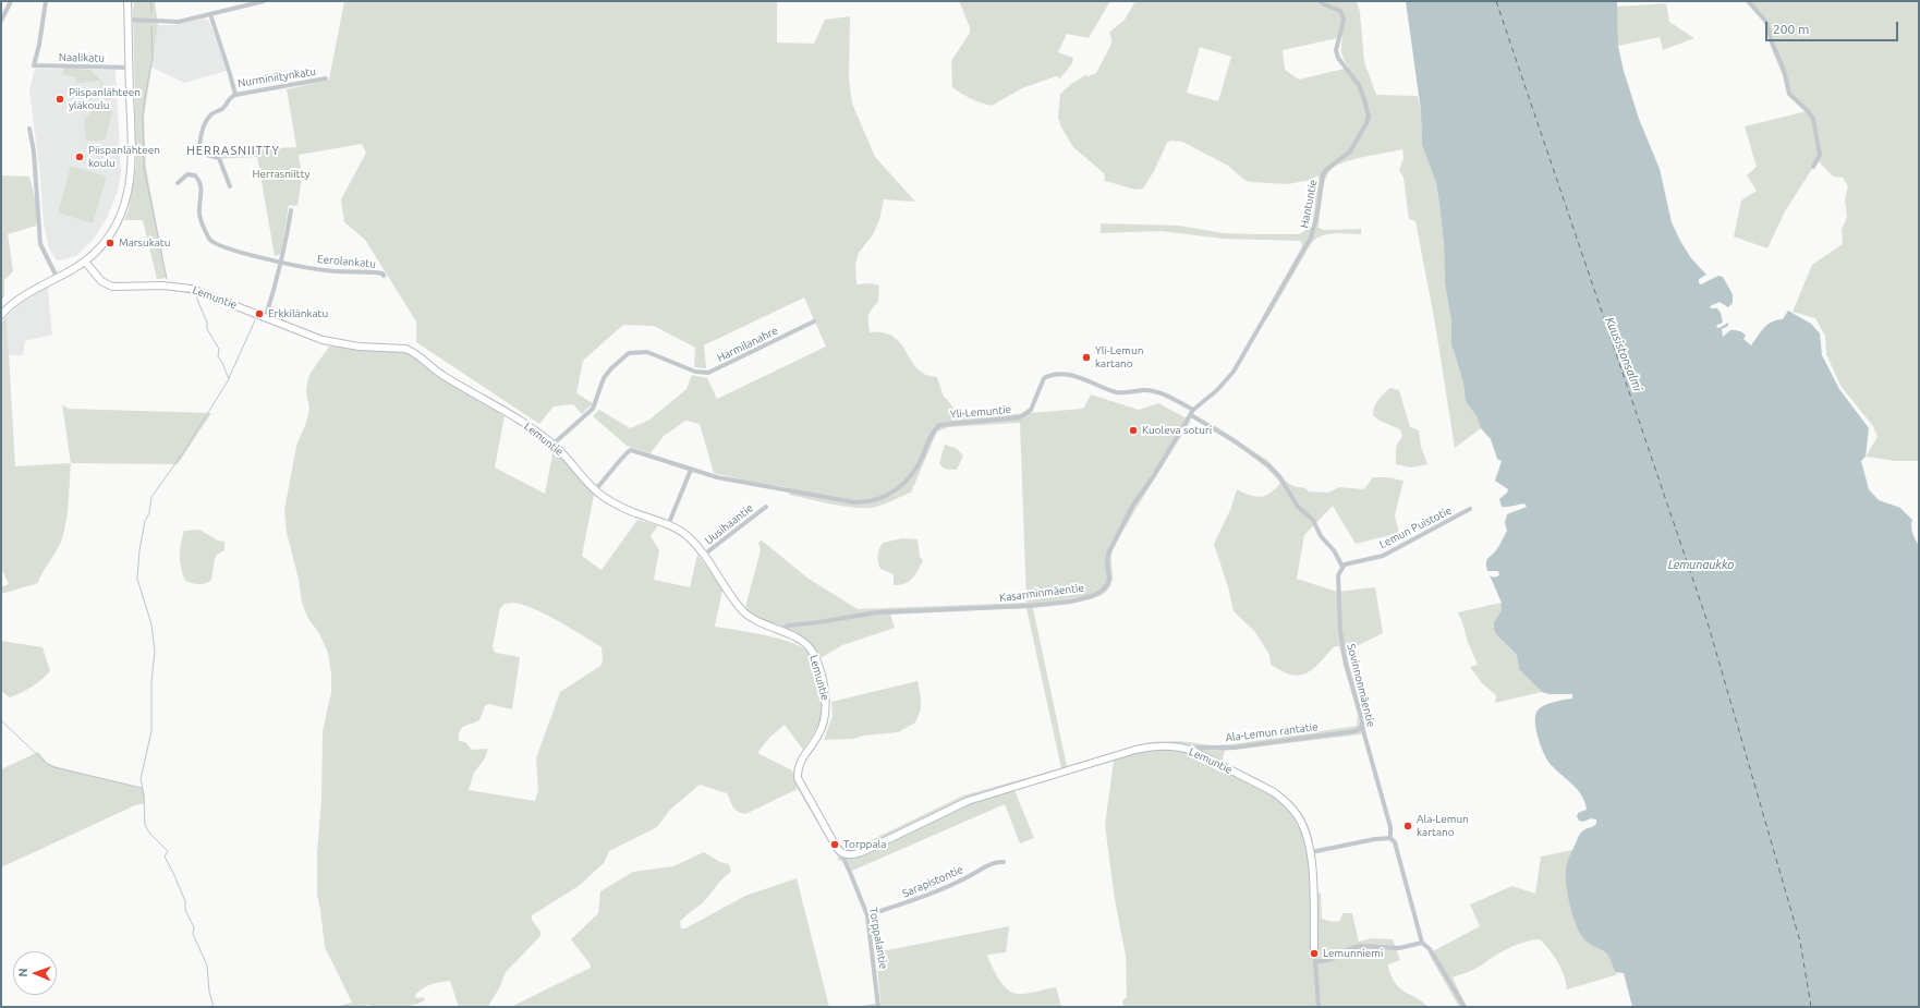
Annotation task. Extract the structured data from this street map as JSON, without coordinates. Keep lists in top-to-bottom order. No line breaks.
{"streets":{"street":["Naalikatu","Nurminiitynkatu","Hantuntie","Eerolankatu","Lemuntie","Harmilanahre","Yli-Lemuntie","Uusihaantie","Lemun Puistotie","Kasarminmäentie","Sovinnonmäentie","Ala-Lemun rantatie","Sarapistontie","Torppalantie"]},"crossings":[["Hantuntie","Yli-Lemuntie"],["Hantuntie","Kasarminmäentie"],["Lemuntie","Harmilanahre"],["Lemuntie","Yli-Lemuntie"],["Lemuntie","Uusihaantie"],["Lemuntie","Kasarminmäentie"],["Lemuntie","Ala-Lemun rantatie"],["Lemuntie","Torppalantie"],["Yli-Lemuntie","Kasarminmäentie"],["Lemun Puistotie","Sovinnonmäentie"],["Sovinnonmäentie","Ala-Lemun rantatie"],["Sarapistontie","Torppalantie"]],"districts":["HERRASNIITTY"],"water":["Kuusistonsalmi","Lemunaukko"],"parks":["Herrasniitty"],"places":["Piispanlähteen yläkoulu","Piispanlähteen koulu","Marsukatu","Erkkilänkatu","Yli-Lemun kartano","Kuoleva soturi","Ala-Lemun kartano","Torppala","Lemunniemi"],"scale_bar":"200 m","north":"left"}
